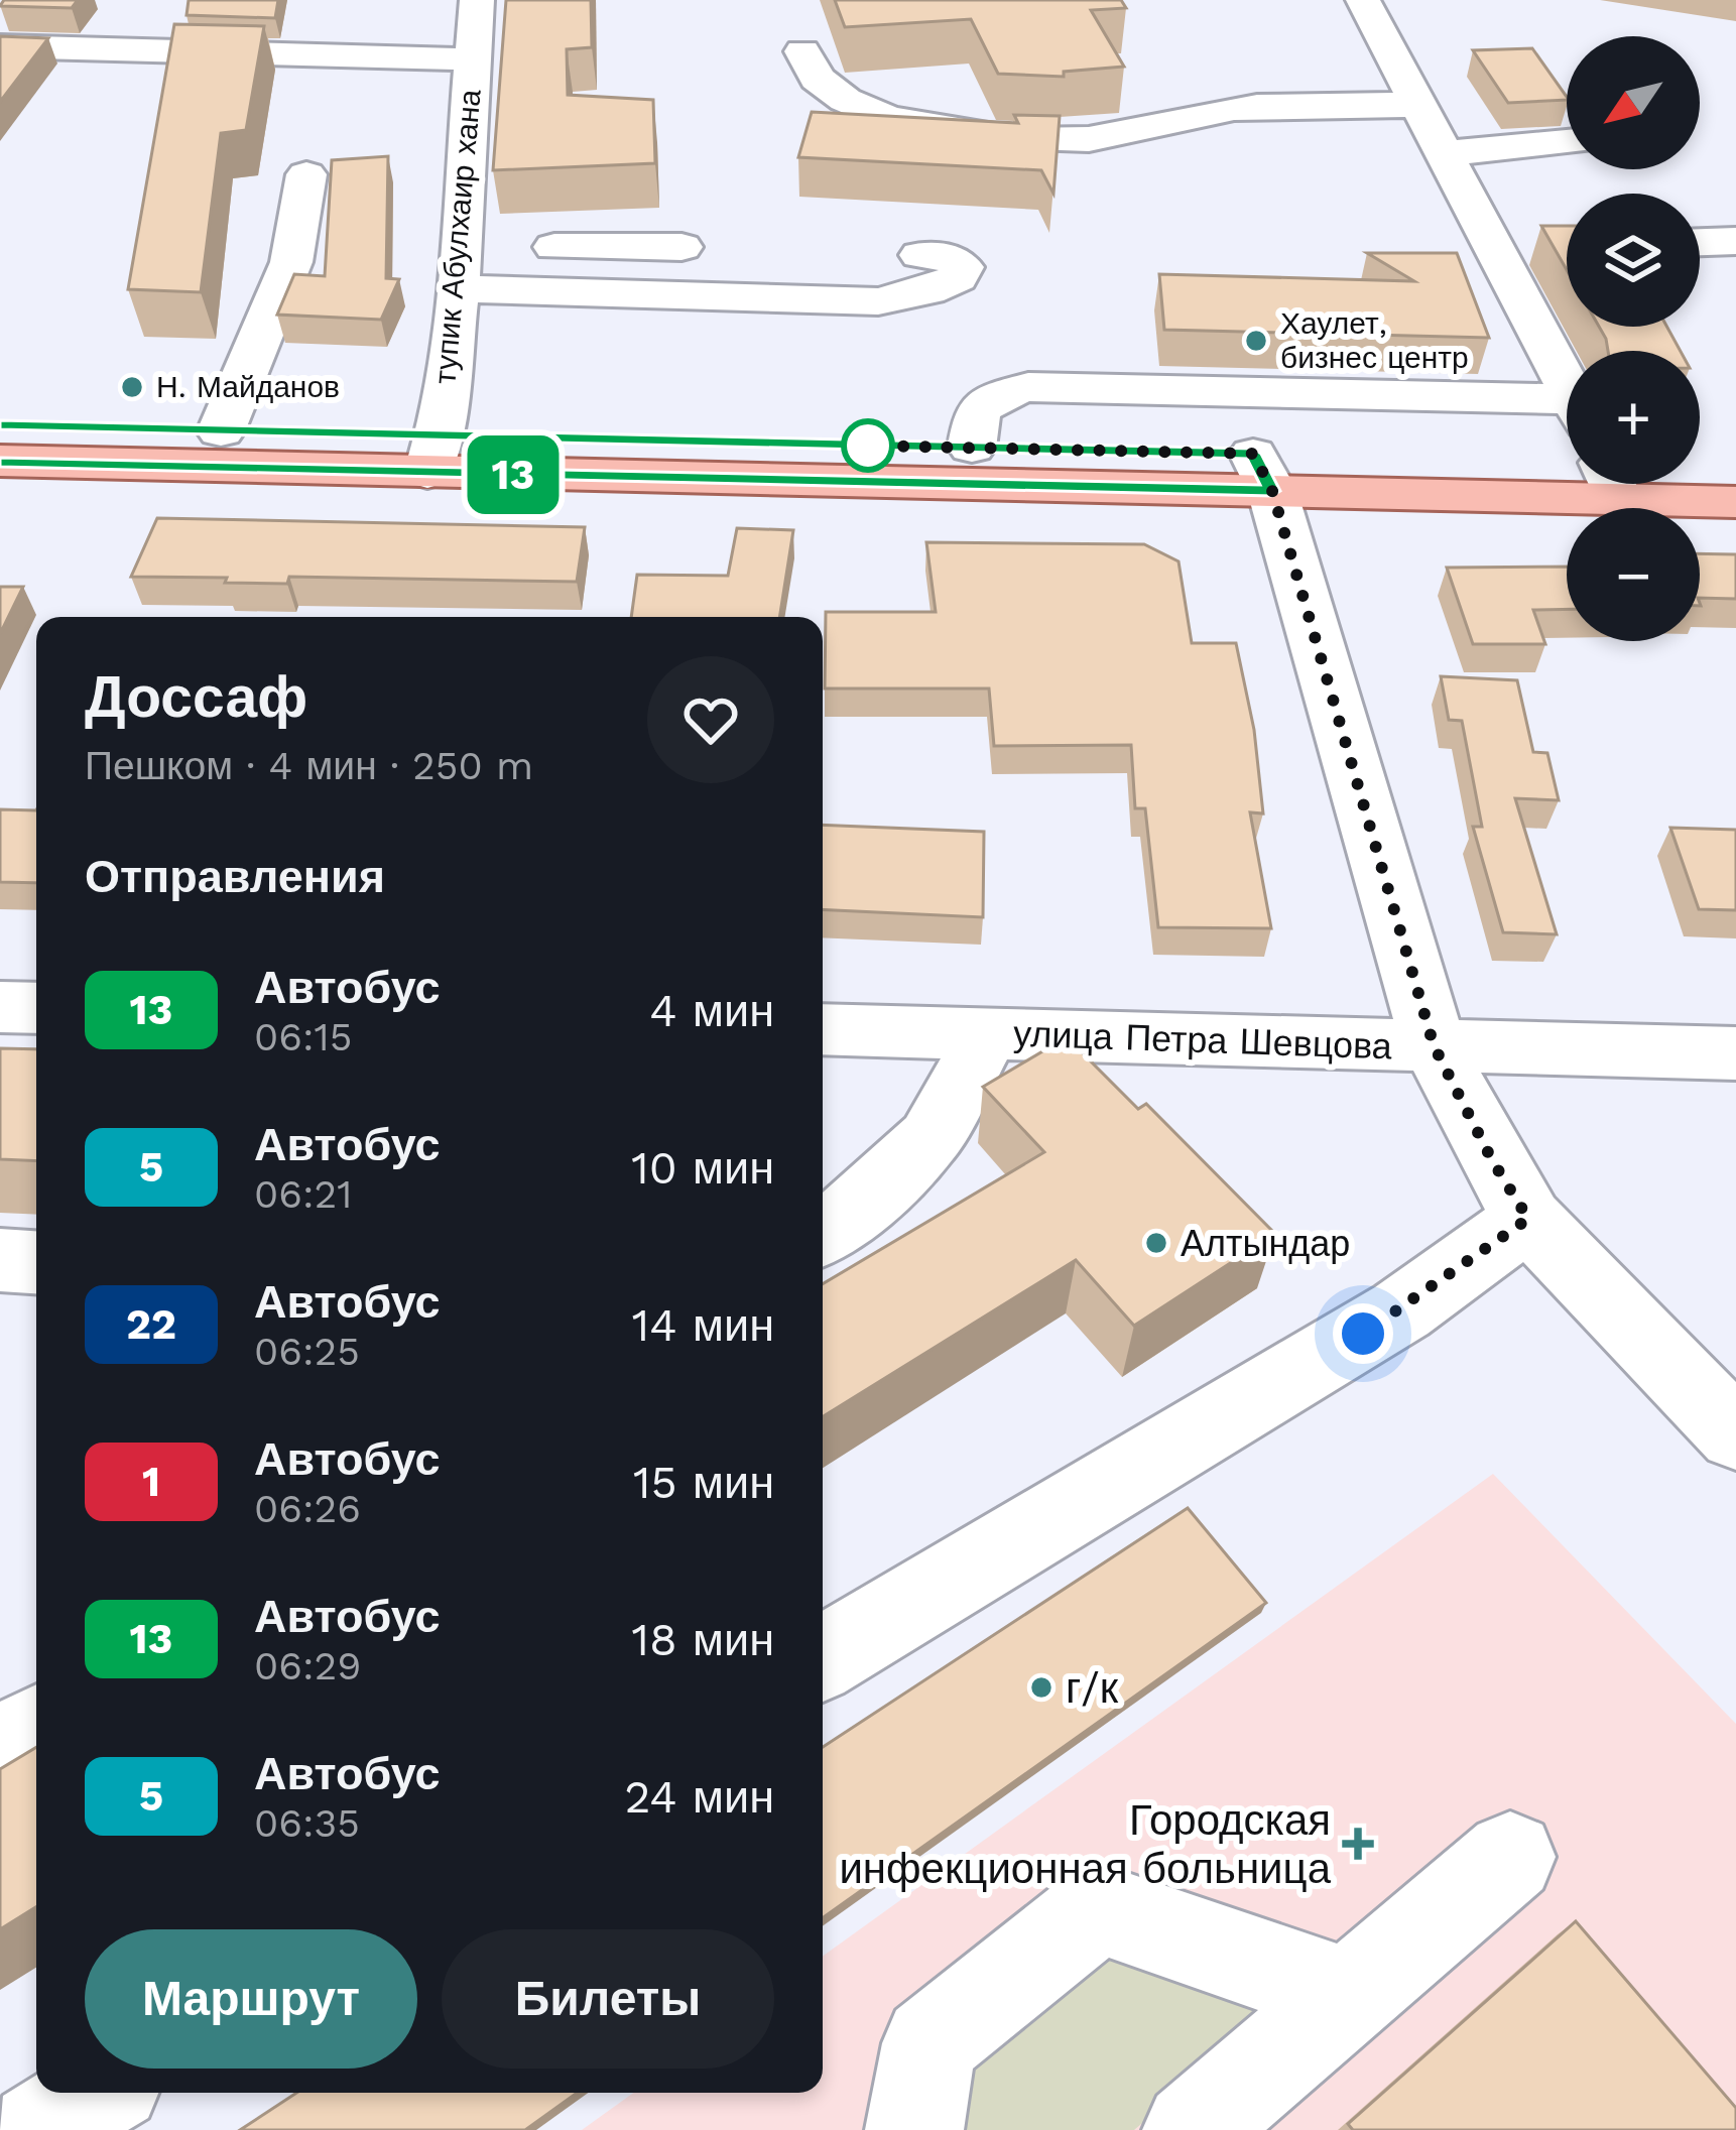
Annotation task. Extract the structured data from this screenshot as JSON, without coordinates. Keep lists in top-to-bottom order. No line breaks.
{"streets":{"street":["тупик Абулхаир хана","улица Петра Шевцова"]},"places":{"other":["Хаулет, бизнес центр","Н. Майданов","Алтындар","г/к"],"health":["Городская инфекционная больница"]},"lines":["bus line 13"],"north":"bottom left","page":{"on_map":"13","map_buttons":["+","−"],"heading":[["Доссаф","Пешком · 4 мин · 250 m"],"Отправления"],"list":[{"mark":"13","name":"Автобус","note":"06:15","value":"4 мин"},{"mark":"5","name":"Автобус","note":"06:21","value":"10 мин"},{"mark":"22","name":"Автобус","note":"06:25","value":"14 мин"},{"mark":"1","name":"Автобус","note":"06:26","value":"15 мин"},{"mark":"13","name":"Автобус","note":"06:29","value":"18 мин"},{"mark":"5","name":"Автобус","note":"06:35","value":"24 мин"}],"buttons":["Маршрут","Билеты"]}}
